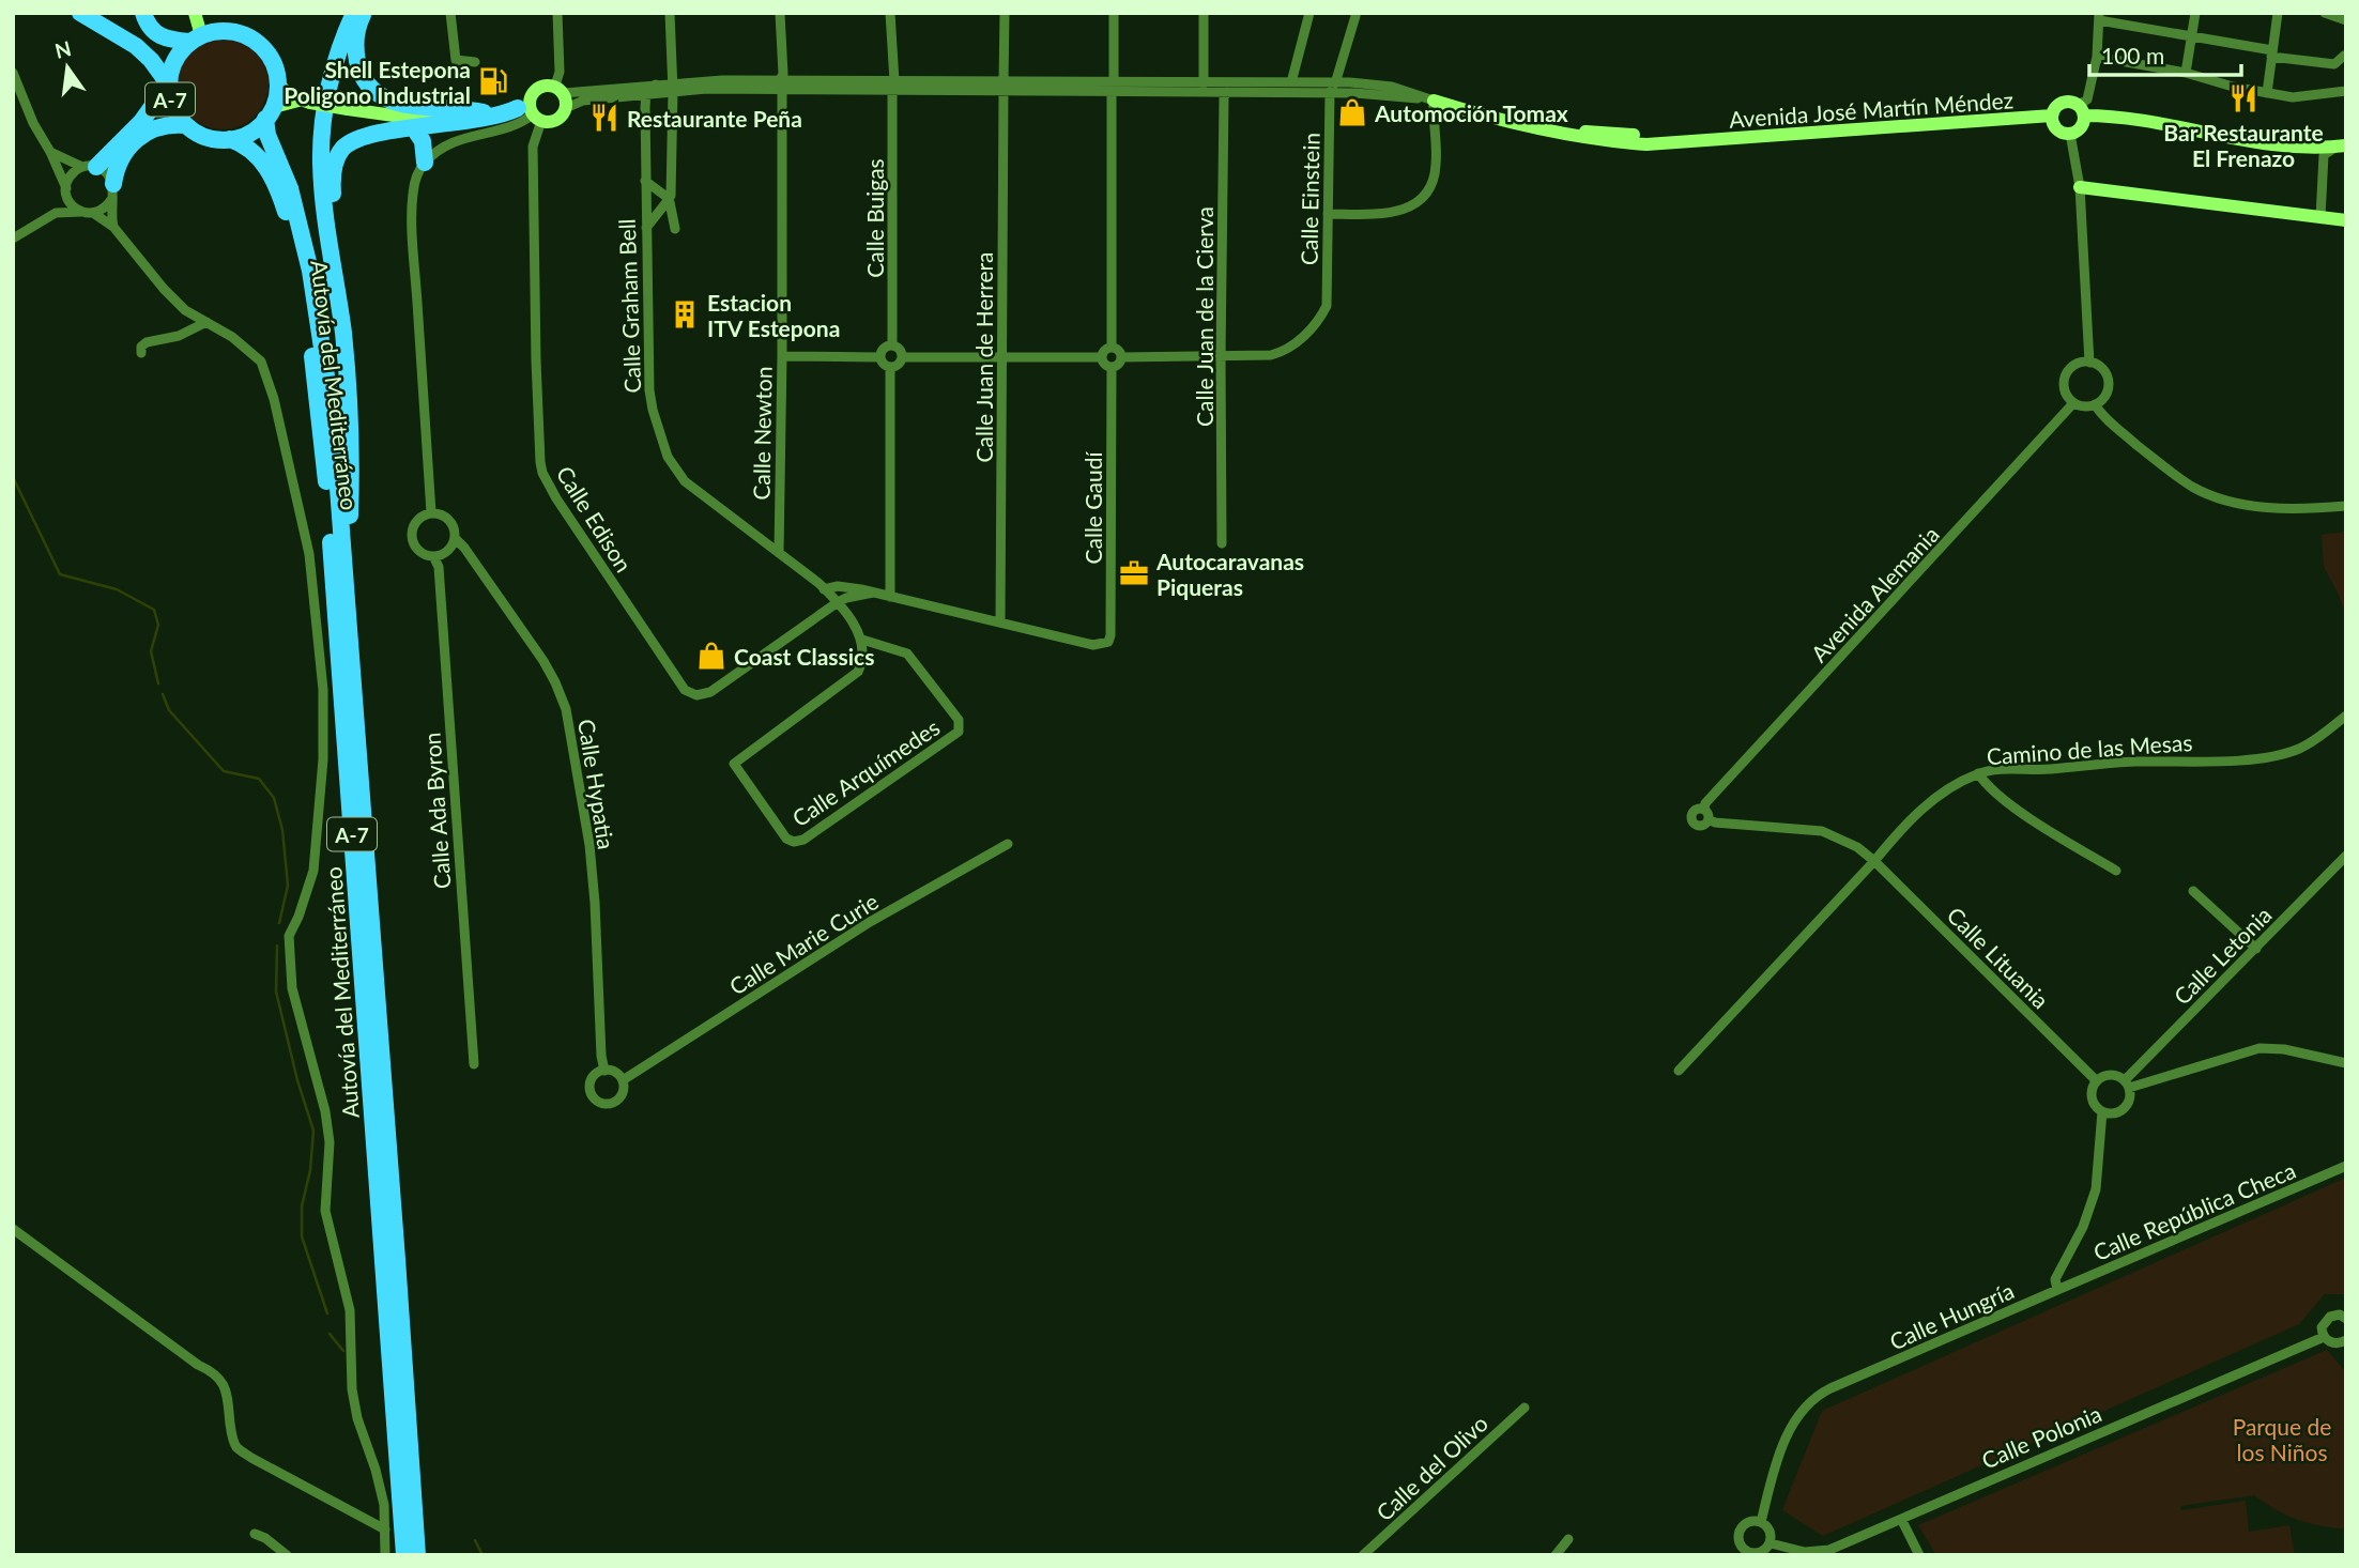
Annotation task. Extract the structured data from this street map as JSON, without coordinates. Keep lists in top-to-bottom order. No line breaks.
{"streets":{"highway":["A-7","Autovía del Mediterráneo"],"street":["Avenida José Martín Méndez","Calle Einstein","Calle Buigas","Calle Graham Bell","Calle Juan de la Cierva","Calle Juan de Herrera","Calle Newton","Calle Gaudí","Calle Edison","Avenida Alemania","Camino de las Mesas","Calle Arquímedes","Calle Hypatia","Calle Ada Byron","Calle Marie Curie","Calle Letonia","Calle Lituania","Calle República Checa","Calle Hungría","Calle Polonia","Calle del Olivo"]},"crossings":[["A-7","Autovía del Mediterráneo"],["Avenida José Martín Méndez","Calle Einstein"],["Avenida José Martín Méndez","Calle Buigas"],["Avenida José Martín Méndez","Calle Graham Bell"],["Avenida José Martín Méndez","Calle Juan de la Cierva"],["Avenida José Martín Méndez","Calle Juan de Herrera"],["Avenida José Martín Méndez","Calle Newton"],["Avenida José Martín Méndez","Calle Edison"],["Calle Einstein","Calle Juan de la Cierva"],["Calle Graham Bell","Calle Newton"],["Calle Graham Bell","Calle Edison"],["Calle Graham Bell","Calle Arquímedes"],["Calle Juan de Herrera","Calle Gaudí"],["Avenida Alemania","Calle Lituania"],["Camino de las Mesas","Calle Lituania"],["Calle Hypatia","Calle Ada Byron"],["Calle Hypatia","Calle Marie Curie"],["Calle Letonia","Calle Lituania"],["Calle República Checa","Calle Hungría"],["Calle Hungría","Calle Polonia"]],"parks":["Parque de los Niños"],"places":{"fuel station":["Shell Estepona Poligono Industrial"],"restaurant":["Bar Restaurante El Frenazo","Restaurante Peña"],"shop":["Automoción Tomax","Coast Classics"],"building":["Estacion ITV Estepona"],"office":["Autocaravanas Piqueras"]},"scale_bar":"100 m","north":"top"}
